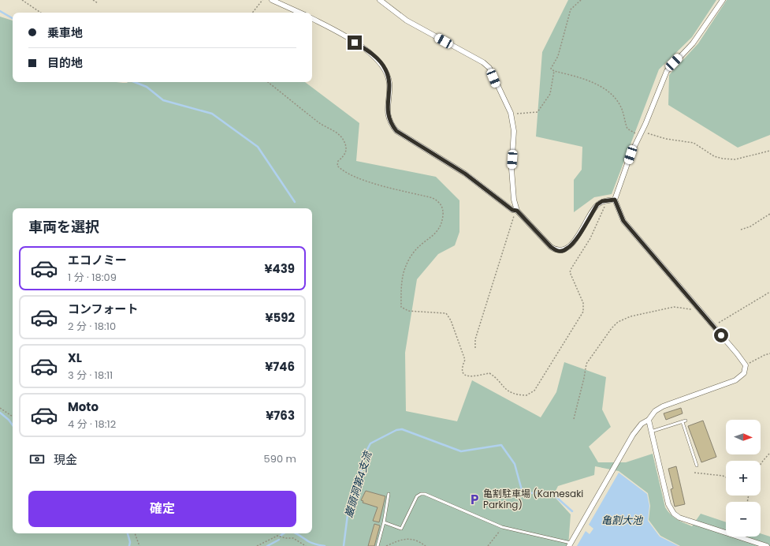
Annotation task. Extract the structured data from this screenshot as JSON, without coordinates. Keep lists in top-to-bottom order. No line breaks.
{"water":["巌頭洞第4支流","亀割大池"],"places":{"parking":["亀割駐車場 (Kamesaki Parking)"]},"north":"right","page":{"banner":["乗車地","目的地"],"heading":"車両を選択","list":[{"name":"エコノミー","note":"1 分 · 18:09","value":"¥439"},{"name":"コンフォート","note":"2 分 · 18:10","value":"¥592"},{"name":"XL","note":"3 分 · 18:11","value":"¥746"},{"name":"Moto","note":"4 分 · 18:12","value":"¥763"}],"map_buttons":["+","−"],"pay":["現金","590 m"],"buttons":"確定"}}
